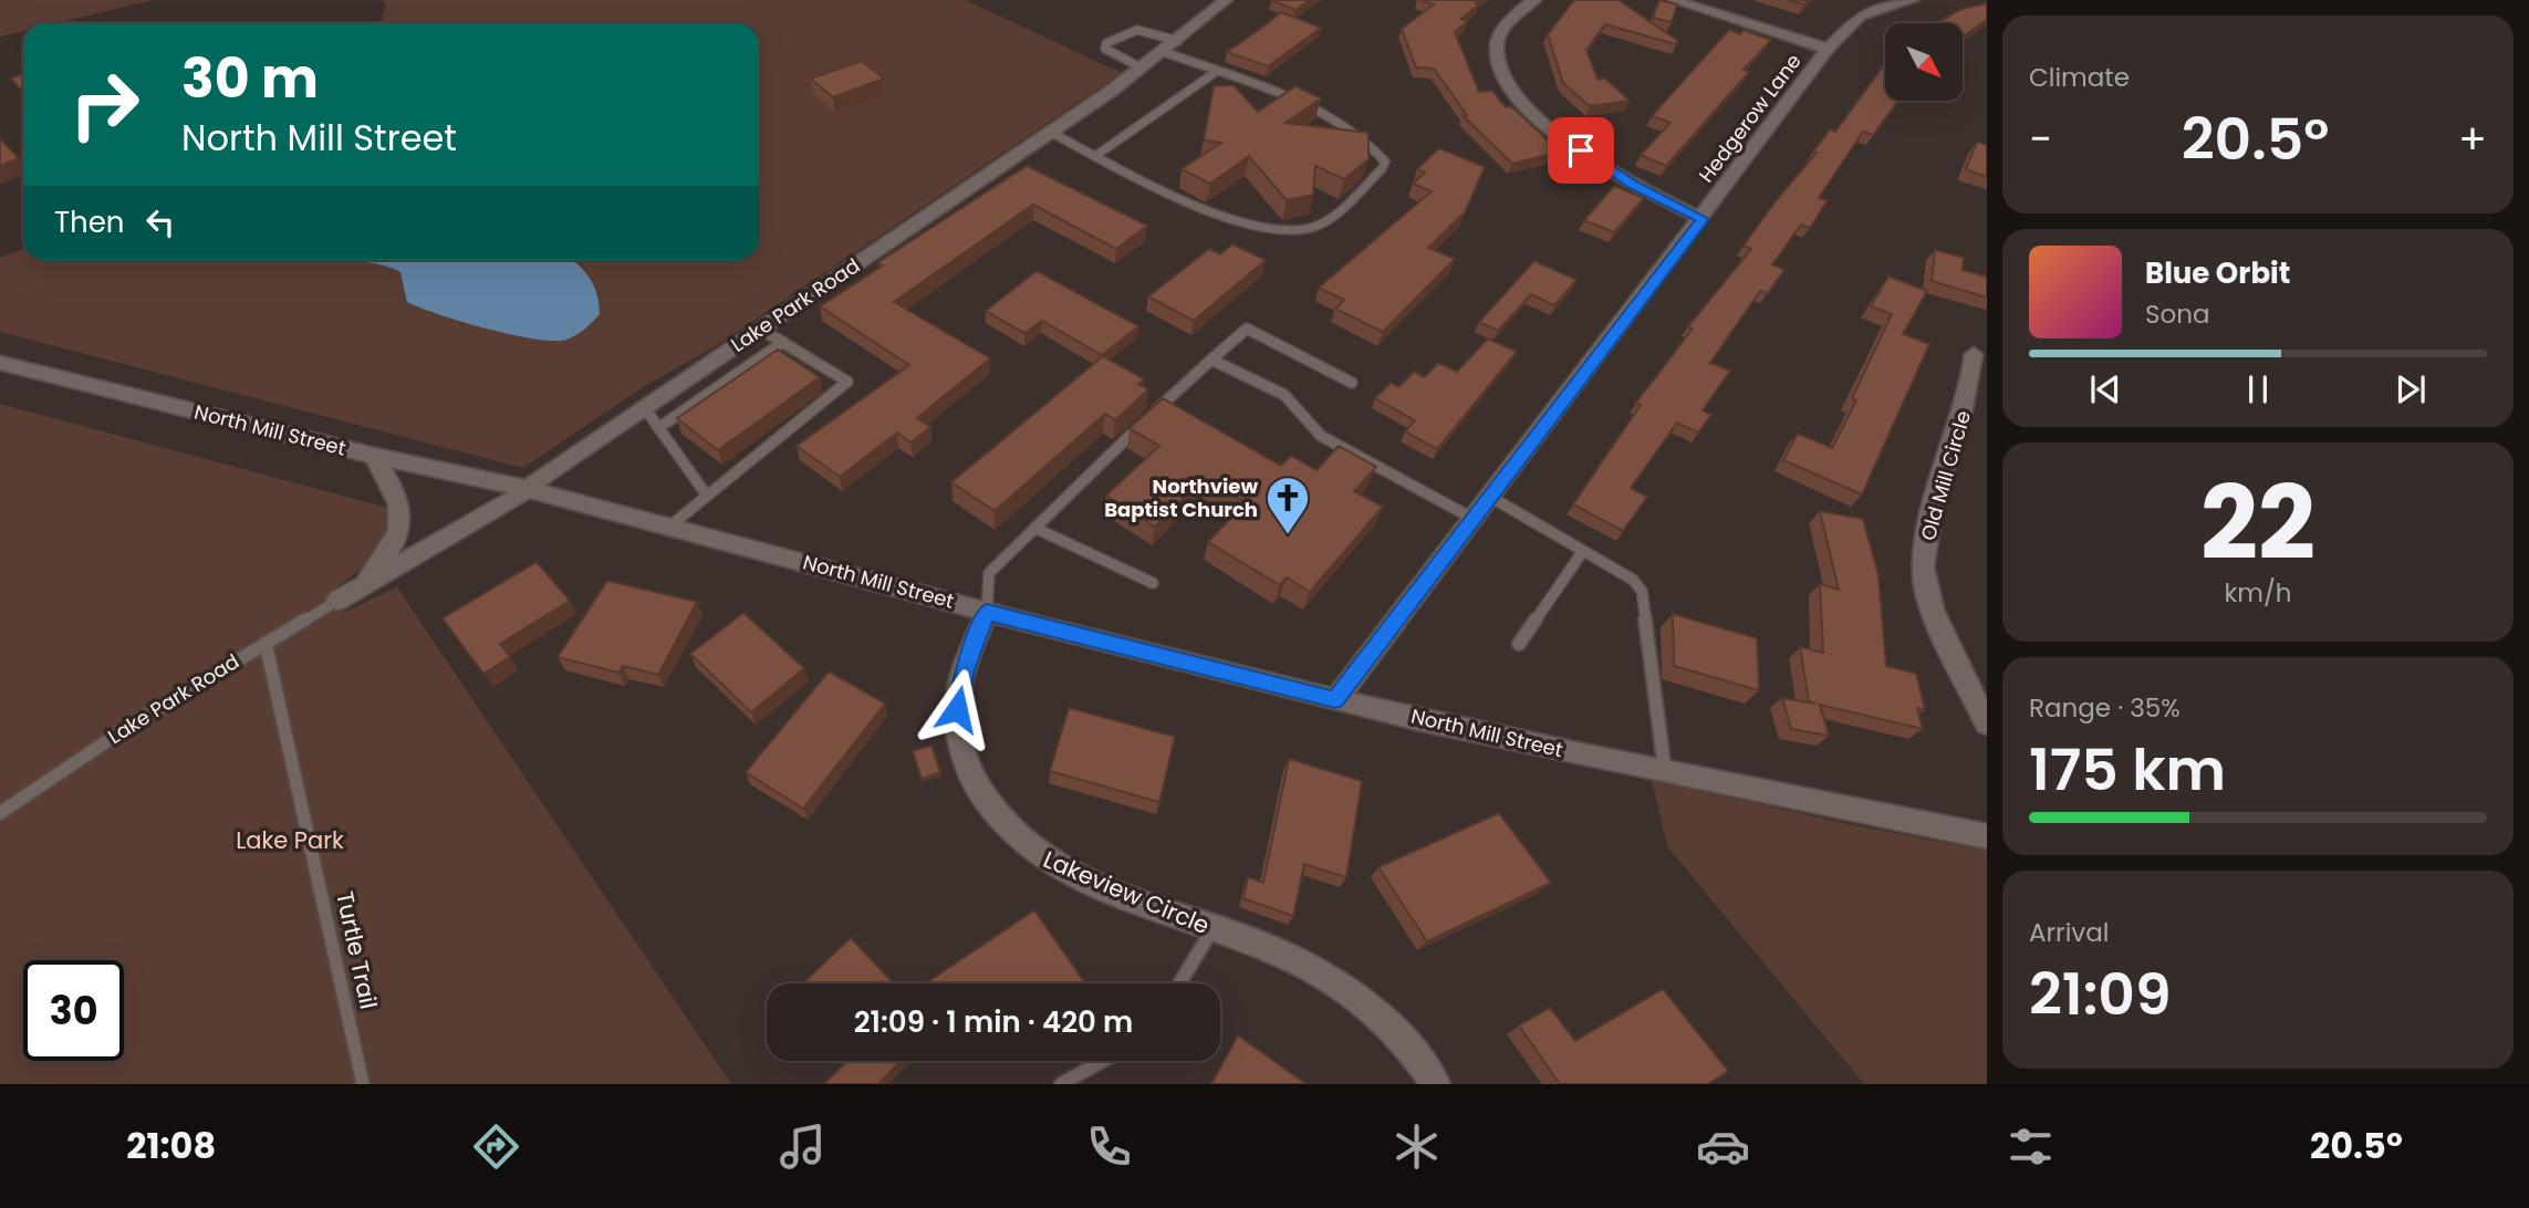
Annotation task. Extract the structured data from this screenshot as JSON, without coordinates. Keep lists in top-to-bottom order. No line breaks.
{"streets":{"street":["Hedgerow Lane","Lake Park Road","North Mill Street","Old Mill Circle","Lakeview Circle"],"lane":["Turtle Trail"]},"crossings":[["Hedgerow Lane","North Mill Street"],["Lake Park Road","North Mill Street"],["Lake Park Road","Turtle Trail"],["North Mill Street","Lakeview Circle"]],"parks":["Lake Park"],"places":{"church":["Northview Baptist Church"]},"north":"bottom right","page":{"tile":["Climate",["22","km/h"],["Range · 35%","175 km"],["Arrival","21:09"]],"turn":["30 m","North Mill Street"],"heat":["−","20.5°","+"],"then":"Then","song":["Blue Orbit","Sona"],"limit":"30","trip":"21:09 · 1 min · 420 m","tabs":["21:08","20.5°"]}}
